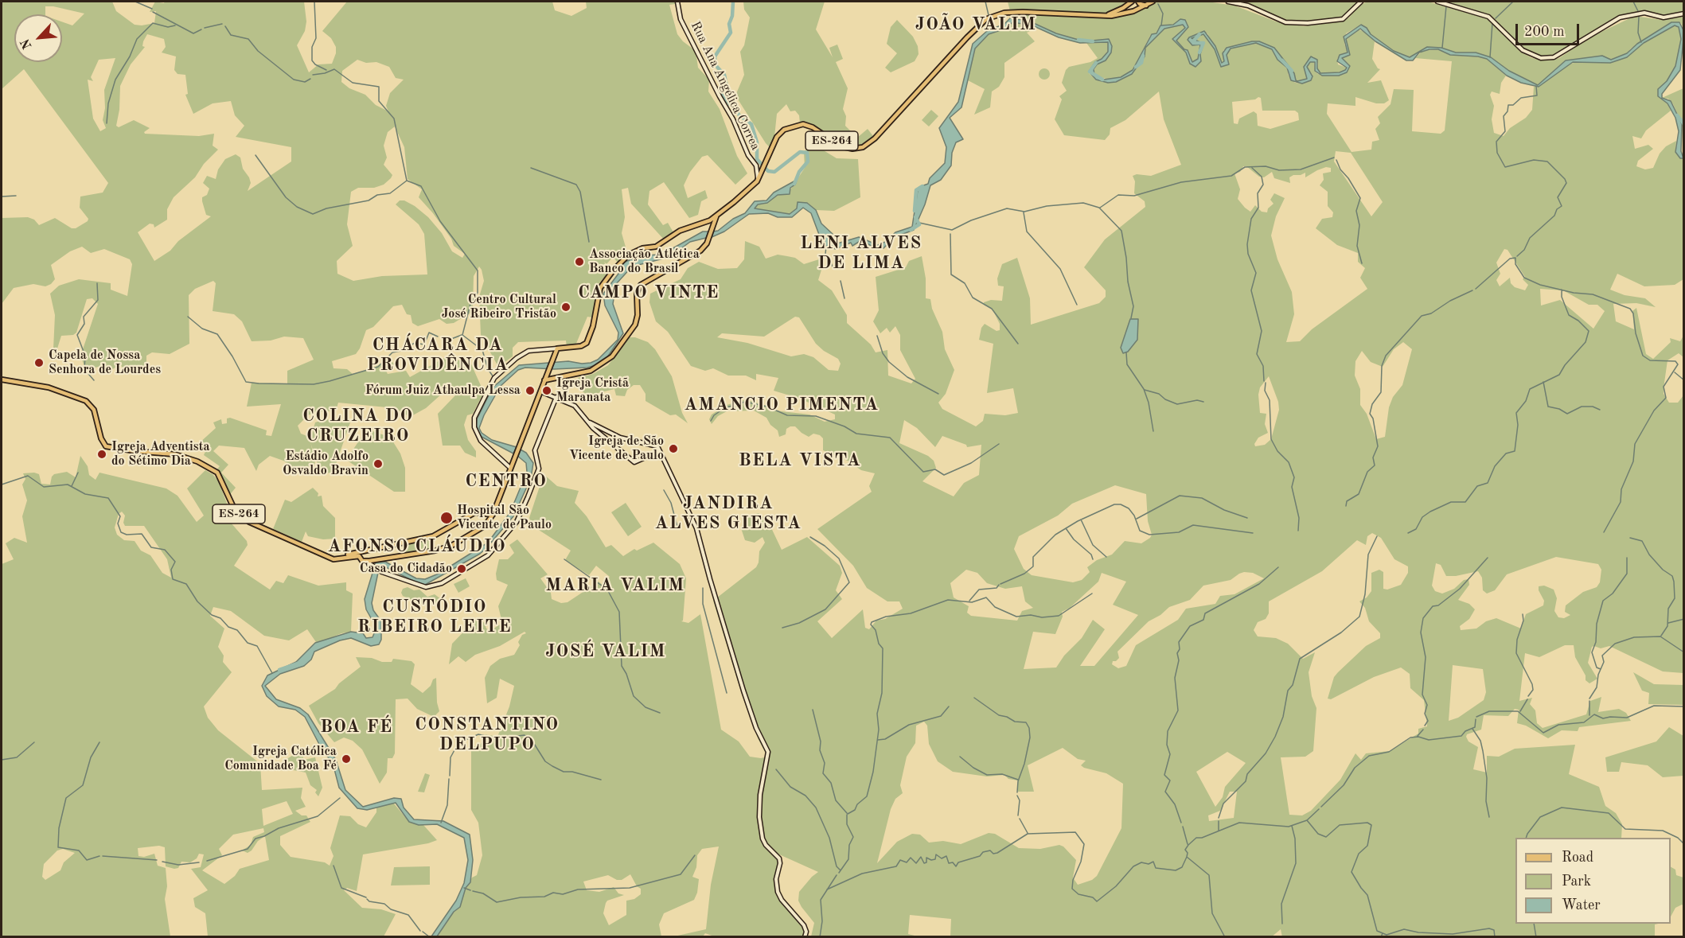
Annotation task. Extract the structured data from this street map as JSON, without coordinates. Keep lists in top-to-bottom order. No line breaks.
{"streets":{"main road":["Rua Ana Angélica Correa","ES-264"]},"crossings":[["Rua Ana Angélica Correa","ES-264"]],"districts":["JOÃO VALIM","LENI ALVES DE LIMA","CAMPO VINTE","CHÁCARA DA PROVIDÊNCIA","AMANCIO PIMENTA","COLINA DO CRUZEIRO","BELA VISTA","CENTRO","JANDIRA ALVES GIESTA","AFONSO CLÁUDIO","MARIA VALIM","CUSTÓDIO RIBEIRO LEITE","JOSÉ VALIM","CONSTANTINO DELPUPO","BOA FÉ"],"places":["Associação Atlética Banco do Brasil","Centro Cultural José Ribeiro Tristão","Capela de Nossa Senhora de Lourdes","Fórum Juiz Athaulpa Lessa","Igreja Cristã Maranata","Igreja de São Vicente de Paulo","Igreja Adventista do Sétimo Dia","Estádio Adolfo Osvaldo Bravin","Hospital São Vicente de Paulo","Casa do Cidadão","Igreja Católica Comunidade Boa Fé"],"legend":["Road","Park","Water"],"scale_bar":"200 m","north":"bottom left"}
